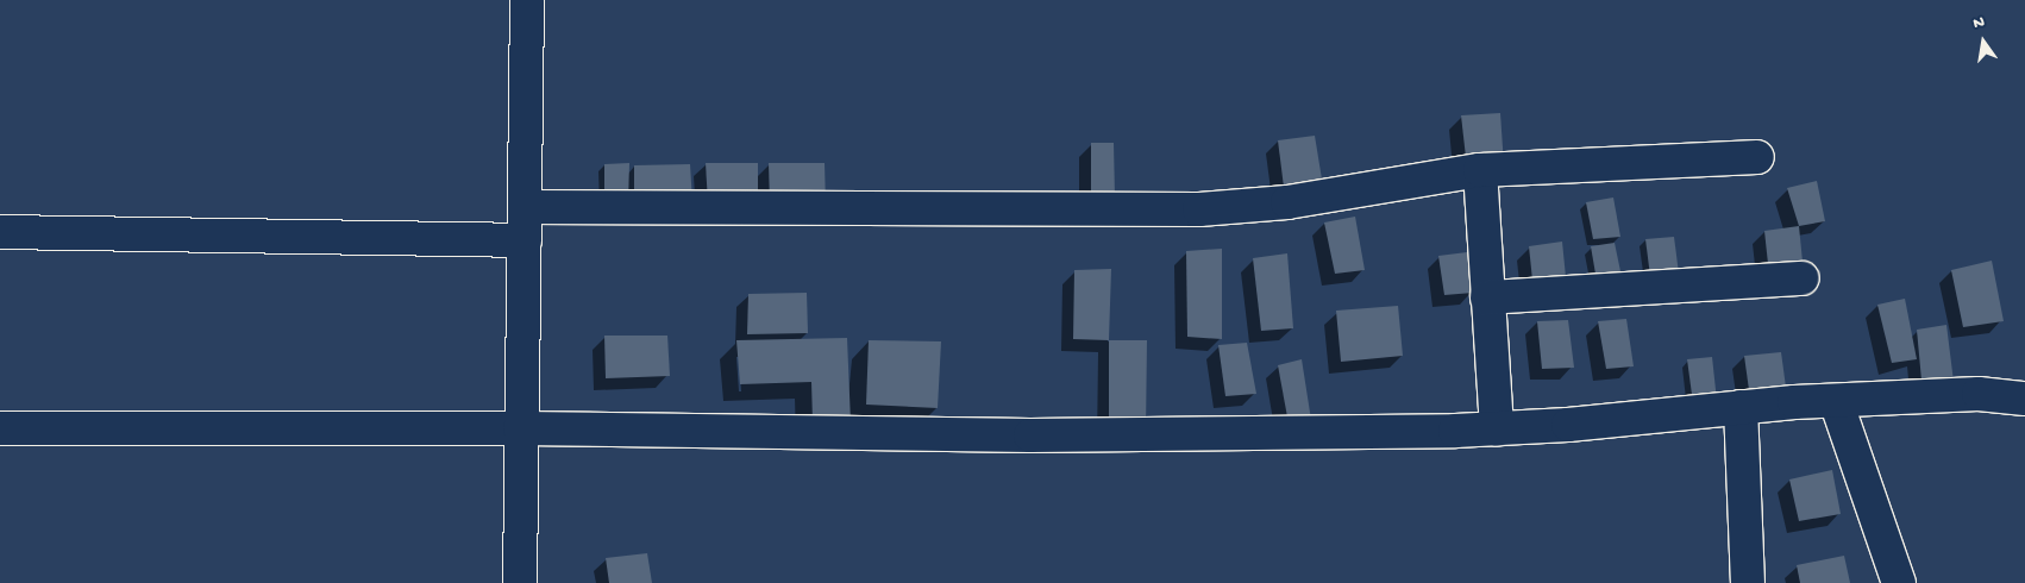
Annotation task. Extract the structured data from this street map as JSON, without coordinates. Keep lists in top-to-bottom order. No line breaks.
{"north":"top"}
